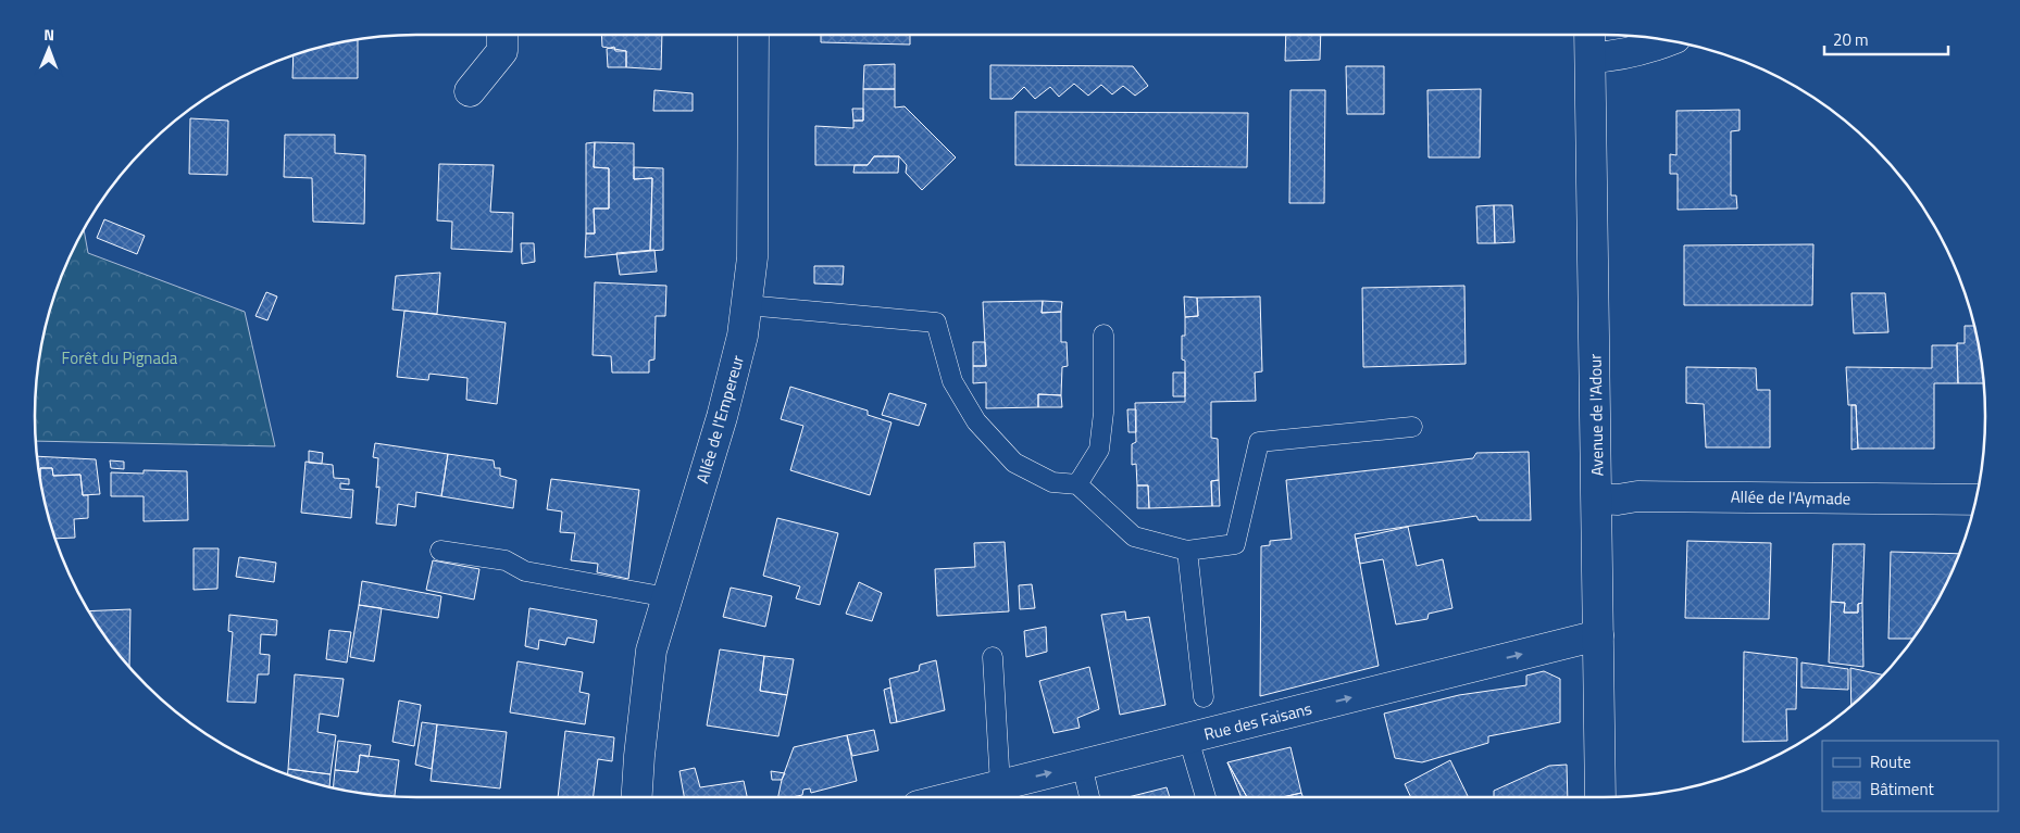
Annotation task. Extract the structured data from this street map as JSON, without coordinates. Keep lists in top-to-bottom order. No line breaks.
{"streets":{"street":["Avenue de l'Adour","Allée de l'Empereur","Allée de l'Aymade","Rue des Faisans"]},"crossings":[["Avenue de l'Adour","Allée de l'Aymade"],["Avenue de l'Adour","Rue des Faisans"]],"one_way":["Rue des Faisans"],"parks":["Forêt du Pignada"],"legend":["Route","Bâtiment"],"scale_bar":"20 m","north":"top"}
